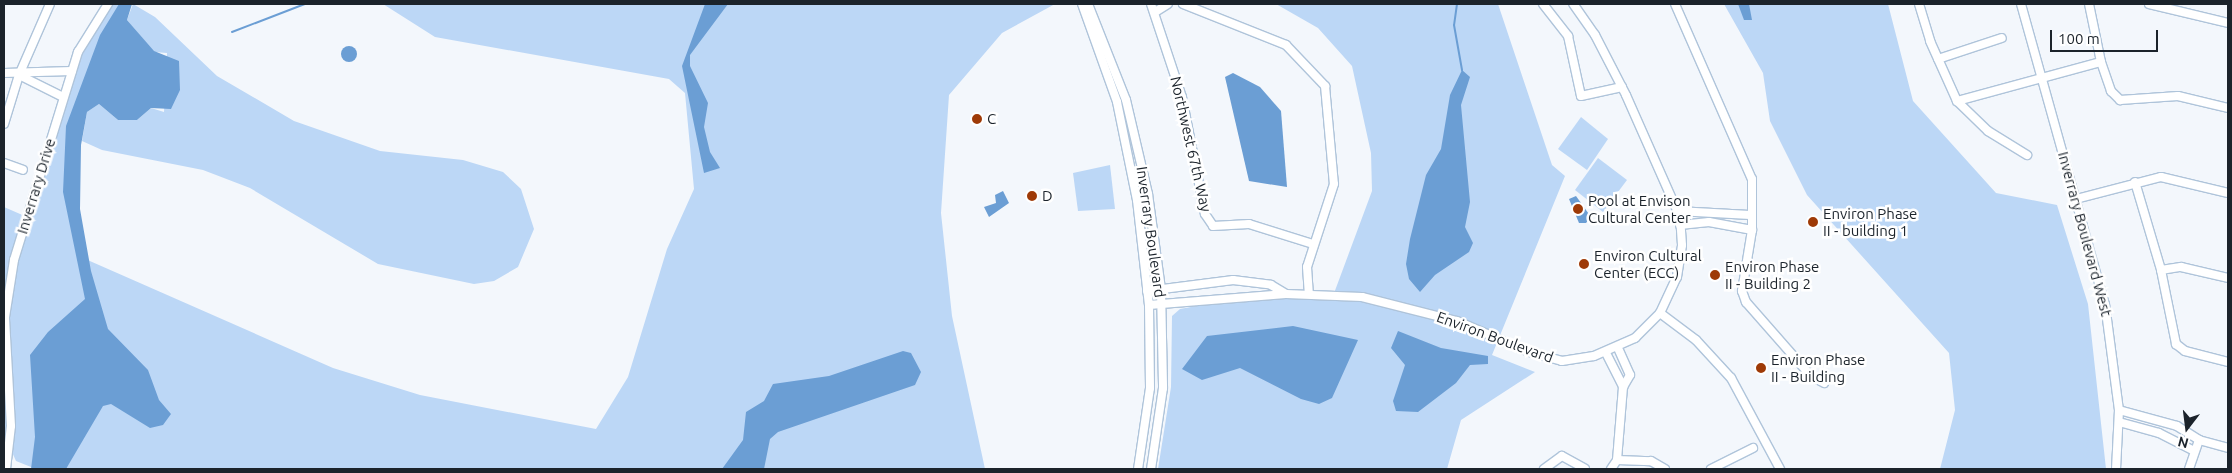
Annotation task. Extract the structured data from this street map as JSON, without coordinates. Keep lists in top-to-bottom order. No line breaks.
{"streets":{"street":["Northwest 67th Way","Inverrary Drive","Inverrary Boulevard","Inverrary Boulevard West","Environ Boulevard"]},"crossings":[["Inverrary Boulevard","Environ Boulevard"]],"places":["C","D","Pool at Envison Cultural Center","Environ Phase II - building 1","Environ Cultural Center (ECC)","Environ Phase II - Building 2","Environ Phase II - Building"],"scale_bar":"100 m","north":"bottom"}
